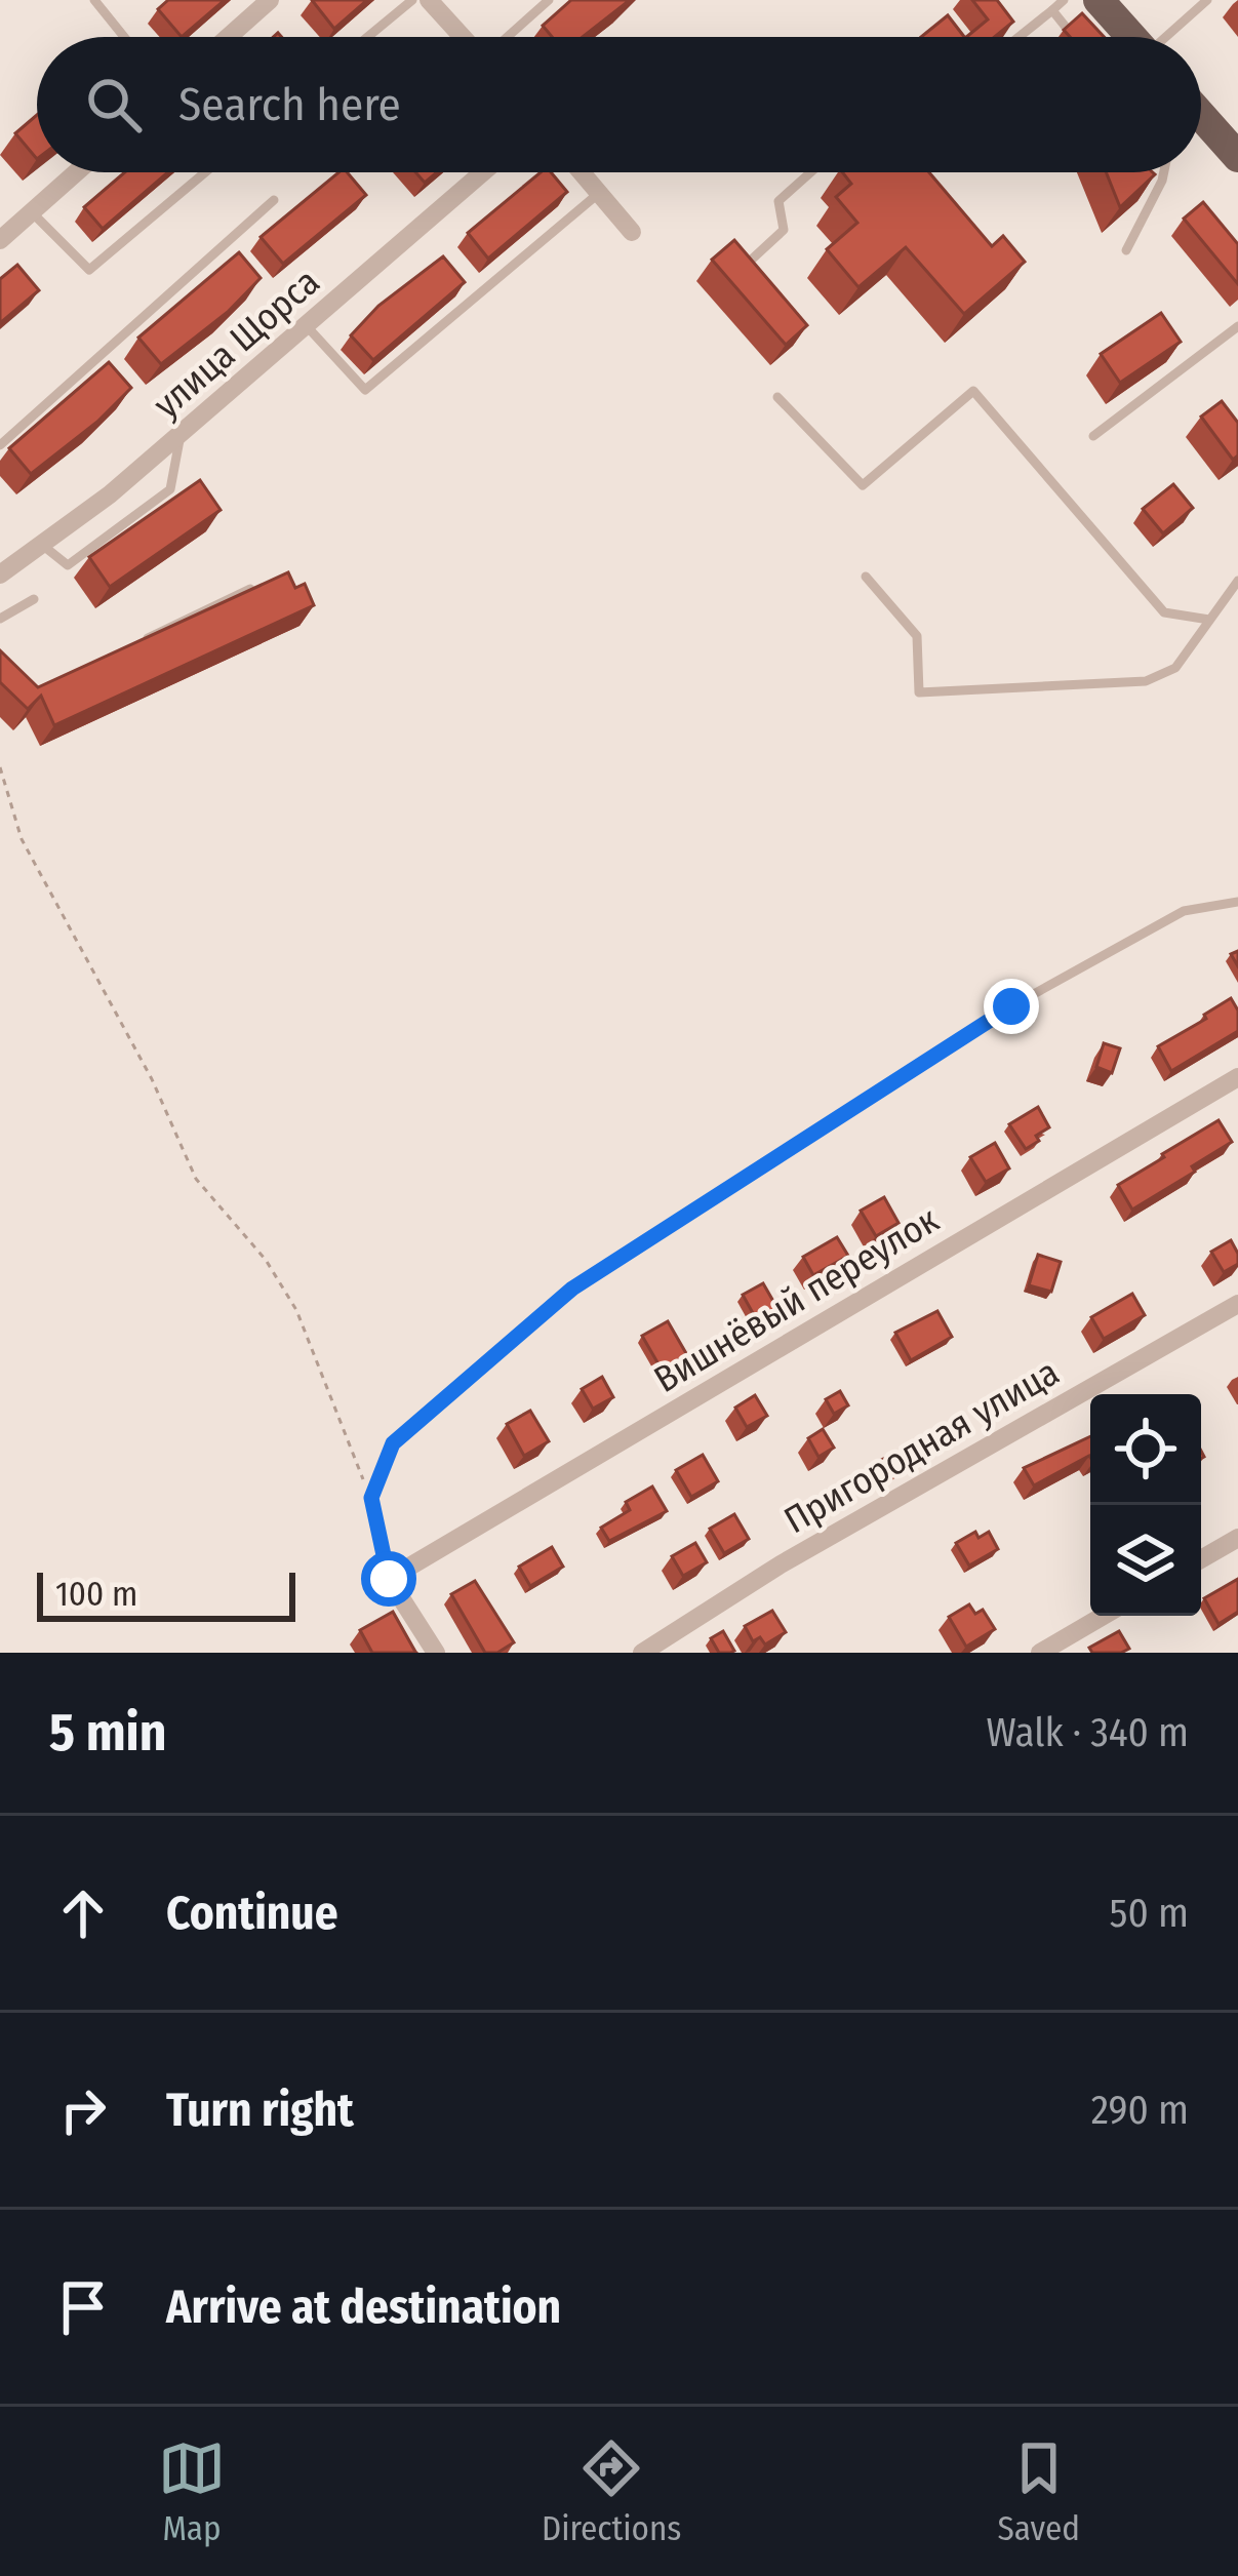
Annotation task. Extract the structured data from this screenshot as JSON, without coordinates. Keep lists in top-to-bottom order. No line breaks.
{"streets":{"street":["улица Щорса","Вишнёвый переулок","Пригородная улица"]},"scale_bar":"100 m","page":{"search":"Search here","scale":"100 m","heading":["5 min","Walk · 340 m"],"list":[["Continue","50 m"],["Turn right","290 m"],"Arrive at destination"],"nav":["Map","Directions","Saved"]}}
